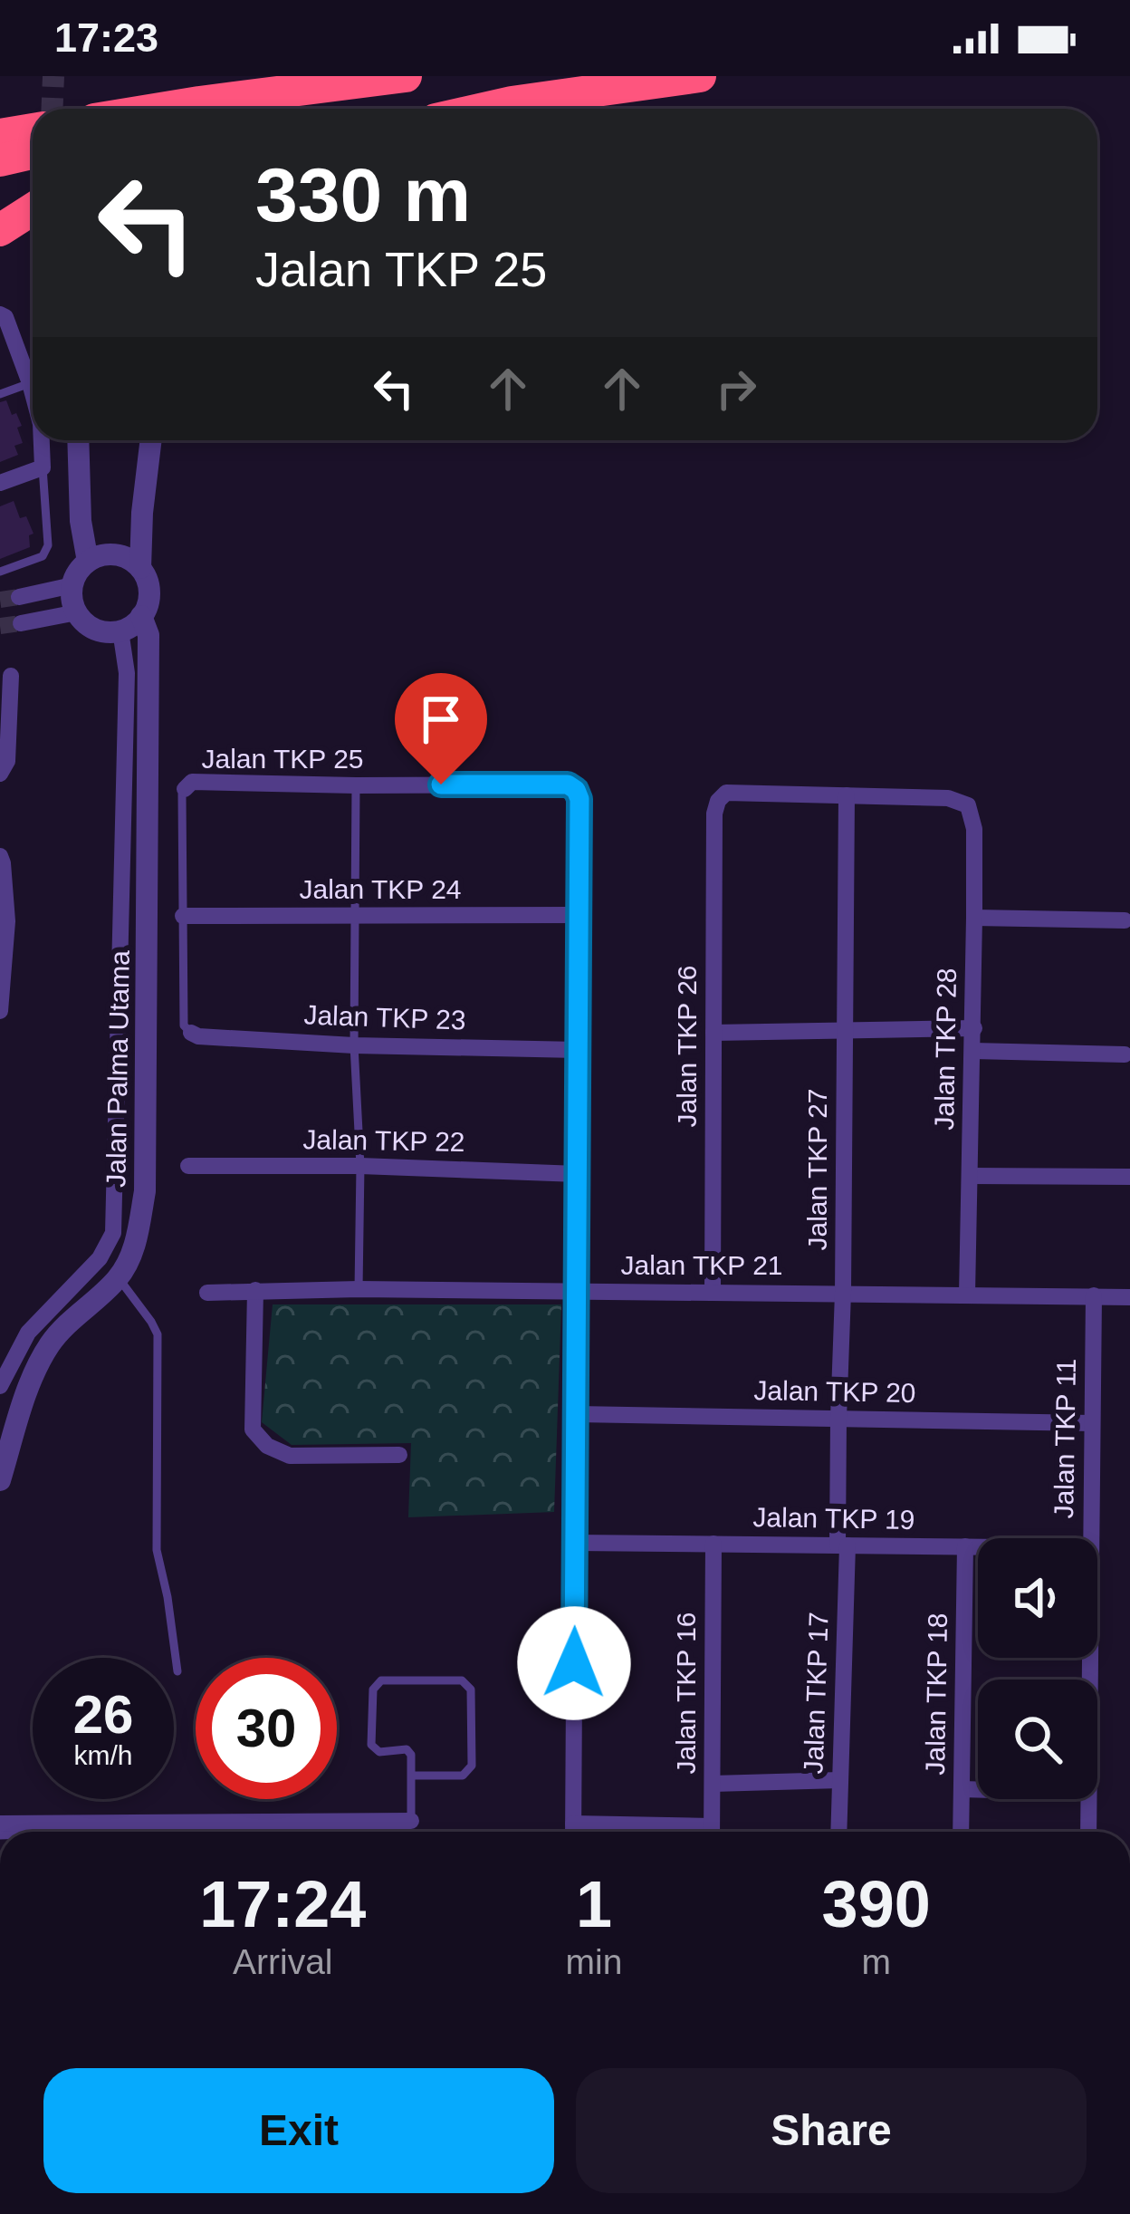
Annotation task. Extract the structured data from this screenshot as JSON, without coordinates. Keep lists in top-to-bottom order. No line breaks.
{"streets":{"street":["Jalan TKP 25","Jalan TKP 24","Jalan TKP 23","Jalan TKP 26","Jalan TKP 28","Jalan Palma Utama","Jalan TKP 22","Jalan TKP 27","Jalan TKP 21","Jalan TKP 20","Jalan TKP 11","Jalan TKP 19","Jalan TKP 16","Jalan TKP 17","Jalan TKP 18"]},"crossings":[["Jalan TKP 25","Jalan TKP 24"],["Jalan TKP 26","Jalan TKP 28"],["Jalan TKP 26","Jalan TKP 27"],["Jalan TKP 26","Jalan TKP 21"],["Jalan TKP 28","Jalan TKP 27"],["Jalan TKP 28","Jalan TKP 21"],["Jalan TKP 27","Jalan TKP 21"],["Jalan TKP 27","Jalan TKP 20"],["Jalan TKP 27","Jalan TKP 19"],["Jalan TKP 27","Jalan TKP 17"],["Jalan TKP 21","Jalan TKP 11"],["Jalan TKP 20","Jalan TKP 11"],["Jalan TKP 19","Jalan TKP 16"],["Jalan TKP 19","Jalan TKP 17"],["Jalan TKP 19","Jalan TKP 18"]],"page":{"status":"17:23","turn":["330 m","Jalan TKP 25"],"speed":"26 km/h","limit":"30","eta":["17:24","Arrival","1","min","390","m"],"buttons":["Exit","Share"]}}
